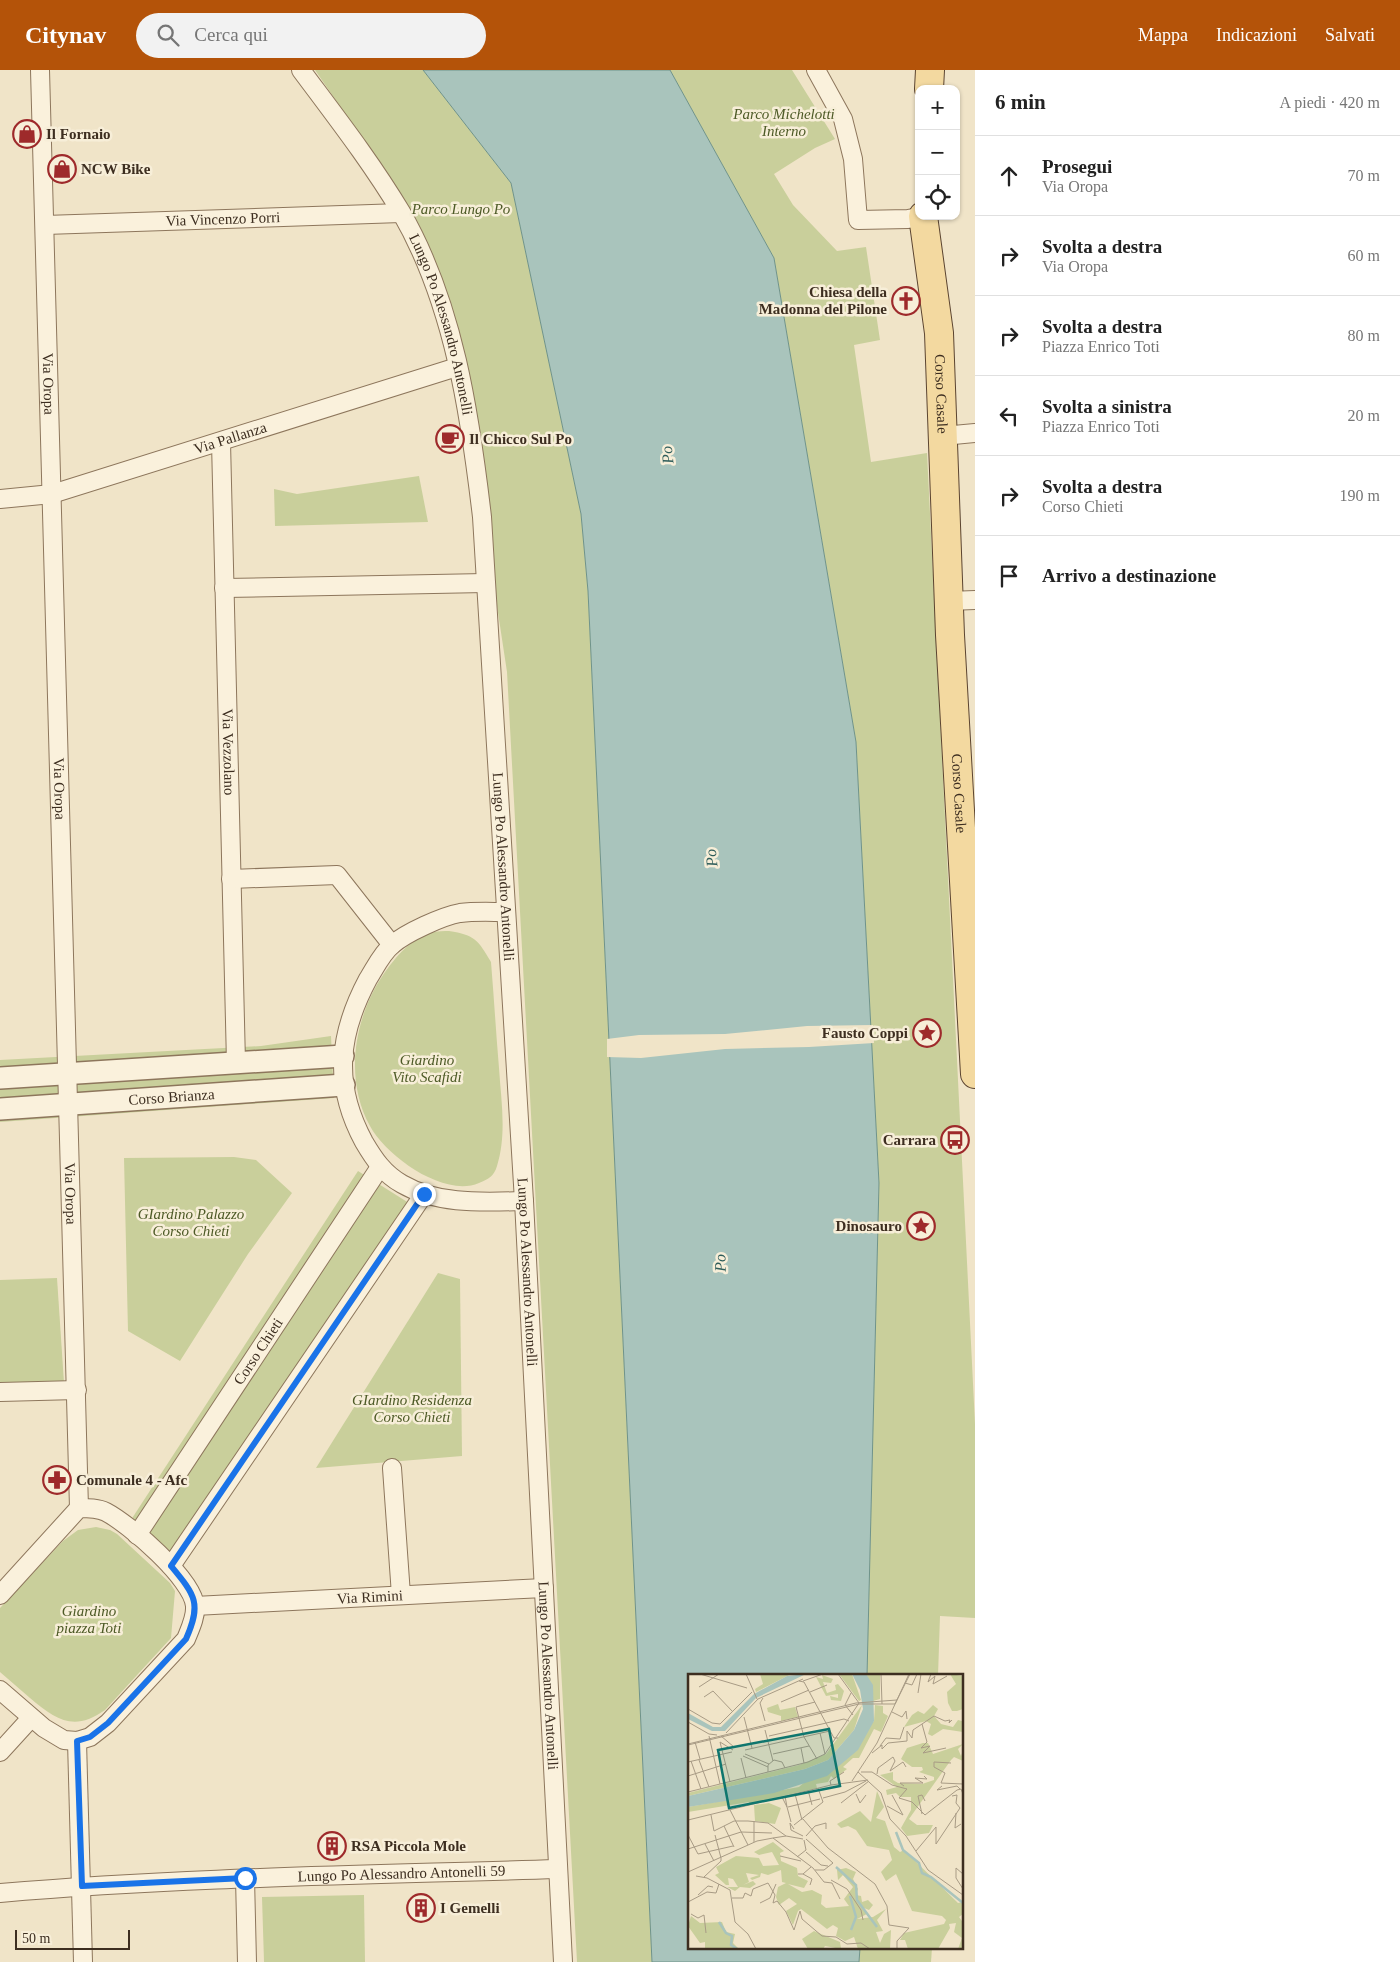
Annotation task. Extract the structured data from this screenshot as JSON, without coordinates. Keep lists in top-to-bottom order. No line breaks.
{"streets":{"main road":["Corso Casale"],"street":["Via Vincenzo Porri","Lungo Po Alessandro Antonelli","Via Oropa","Via Pallanza","Via Vezzolano","Corso Brianza","Corso Chieti","Via Rimini","Lungo Po Alessandro Antonelli 59"]},"crossings":[["Via Vincenzo Porri","Lungo Po Alessandro Antonelli"],["Via Vincenzo Porri","Via Oropa"],["Lungo Po Alessandro Antonelli","Via Pallanza"],["Lungo Po Alessandro Antonelli","Via Rimini"],["Lungo Po Alessandro Antonelli","Lungo Po Alessandro Antonelli 59"],["Via Oropa","Via Pallanza"],["Via Oropa","Corso Brianza"],["Via Pallanza","Via Vezzolano"],["Via Vezzolano","Corso Brianza"]],"water":["Po"],"parks":["Parco Michelotti Interno","Parco Lungo Po","Giardino Vito Scafidi","GIardino Palazzo Corso Chieti","GIardino Residenza Corso Chieti","Giardino piazza Toti"],"places":{"shop":["Il Fornaio","NCW Bike"],"church":["Chiesa della Madonna del Pilone"],"cafe":["Il Chicco Sul Po"],"place":["Fausto Coppi","Dinosauro"],"bus stop":["Carrara"],"pharmacy":["Comunale 4 - Afc"],"building":["RSA Piccola Mole","I Gemelli"]},"scale_bar":"50 m","page":{"header":"Citynav","search":"Cerca qui","nav":["Mappa","Indicazioni","Salvati"],"heading":["6 min","A piedi · 420 m"],"map_buttons":["+","−"],"list":[["Prosegui","Via Oropa","70 m"],["Svolta a destra","Via Oropa","60 m"],["Svolta a destra","Piazza Enrico Toti","80 m"],["Svolta a sinistra","Piazza Enrico Toti","20 m"],["Svolta a destra","Corso Chieti","190 m"],"Arrivo a destinazione"],"scale":"50 m"}}
